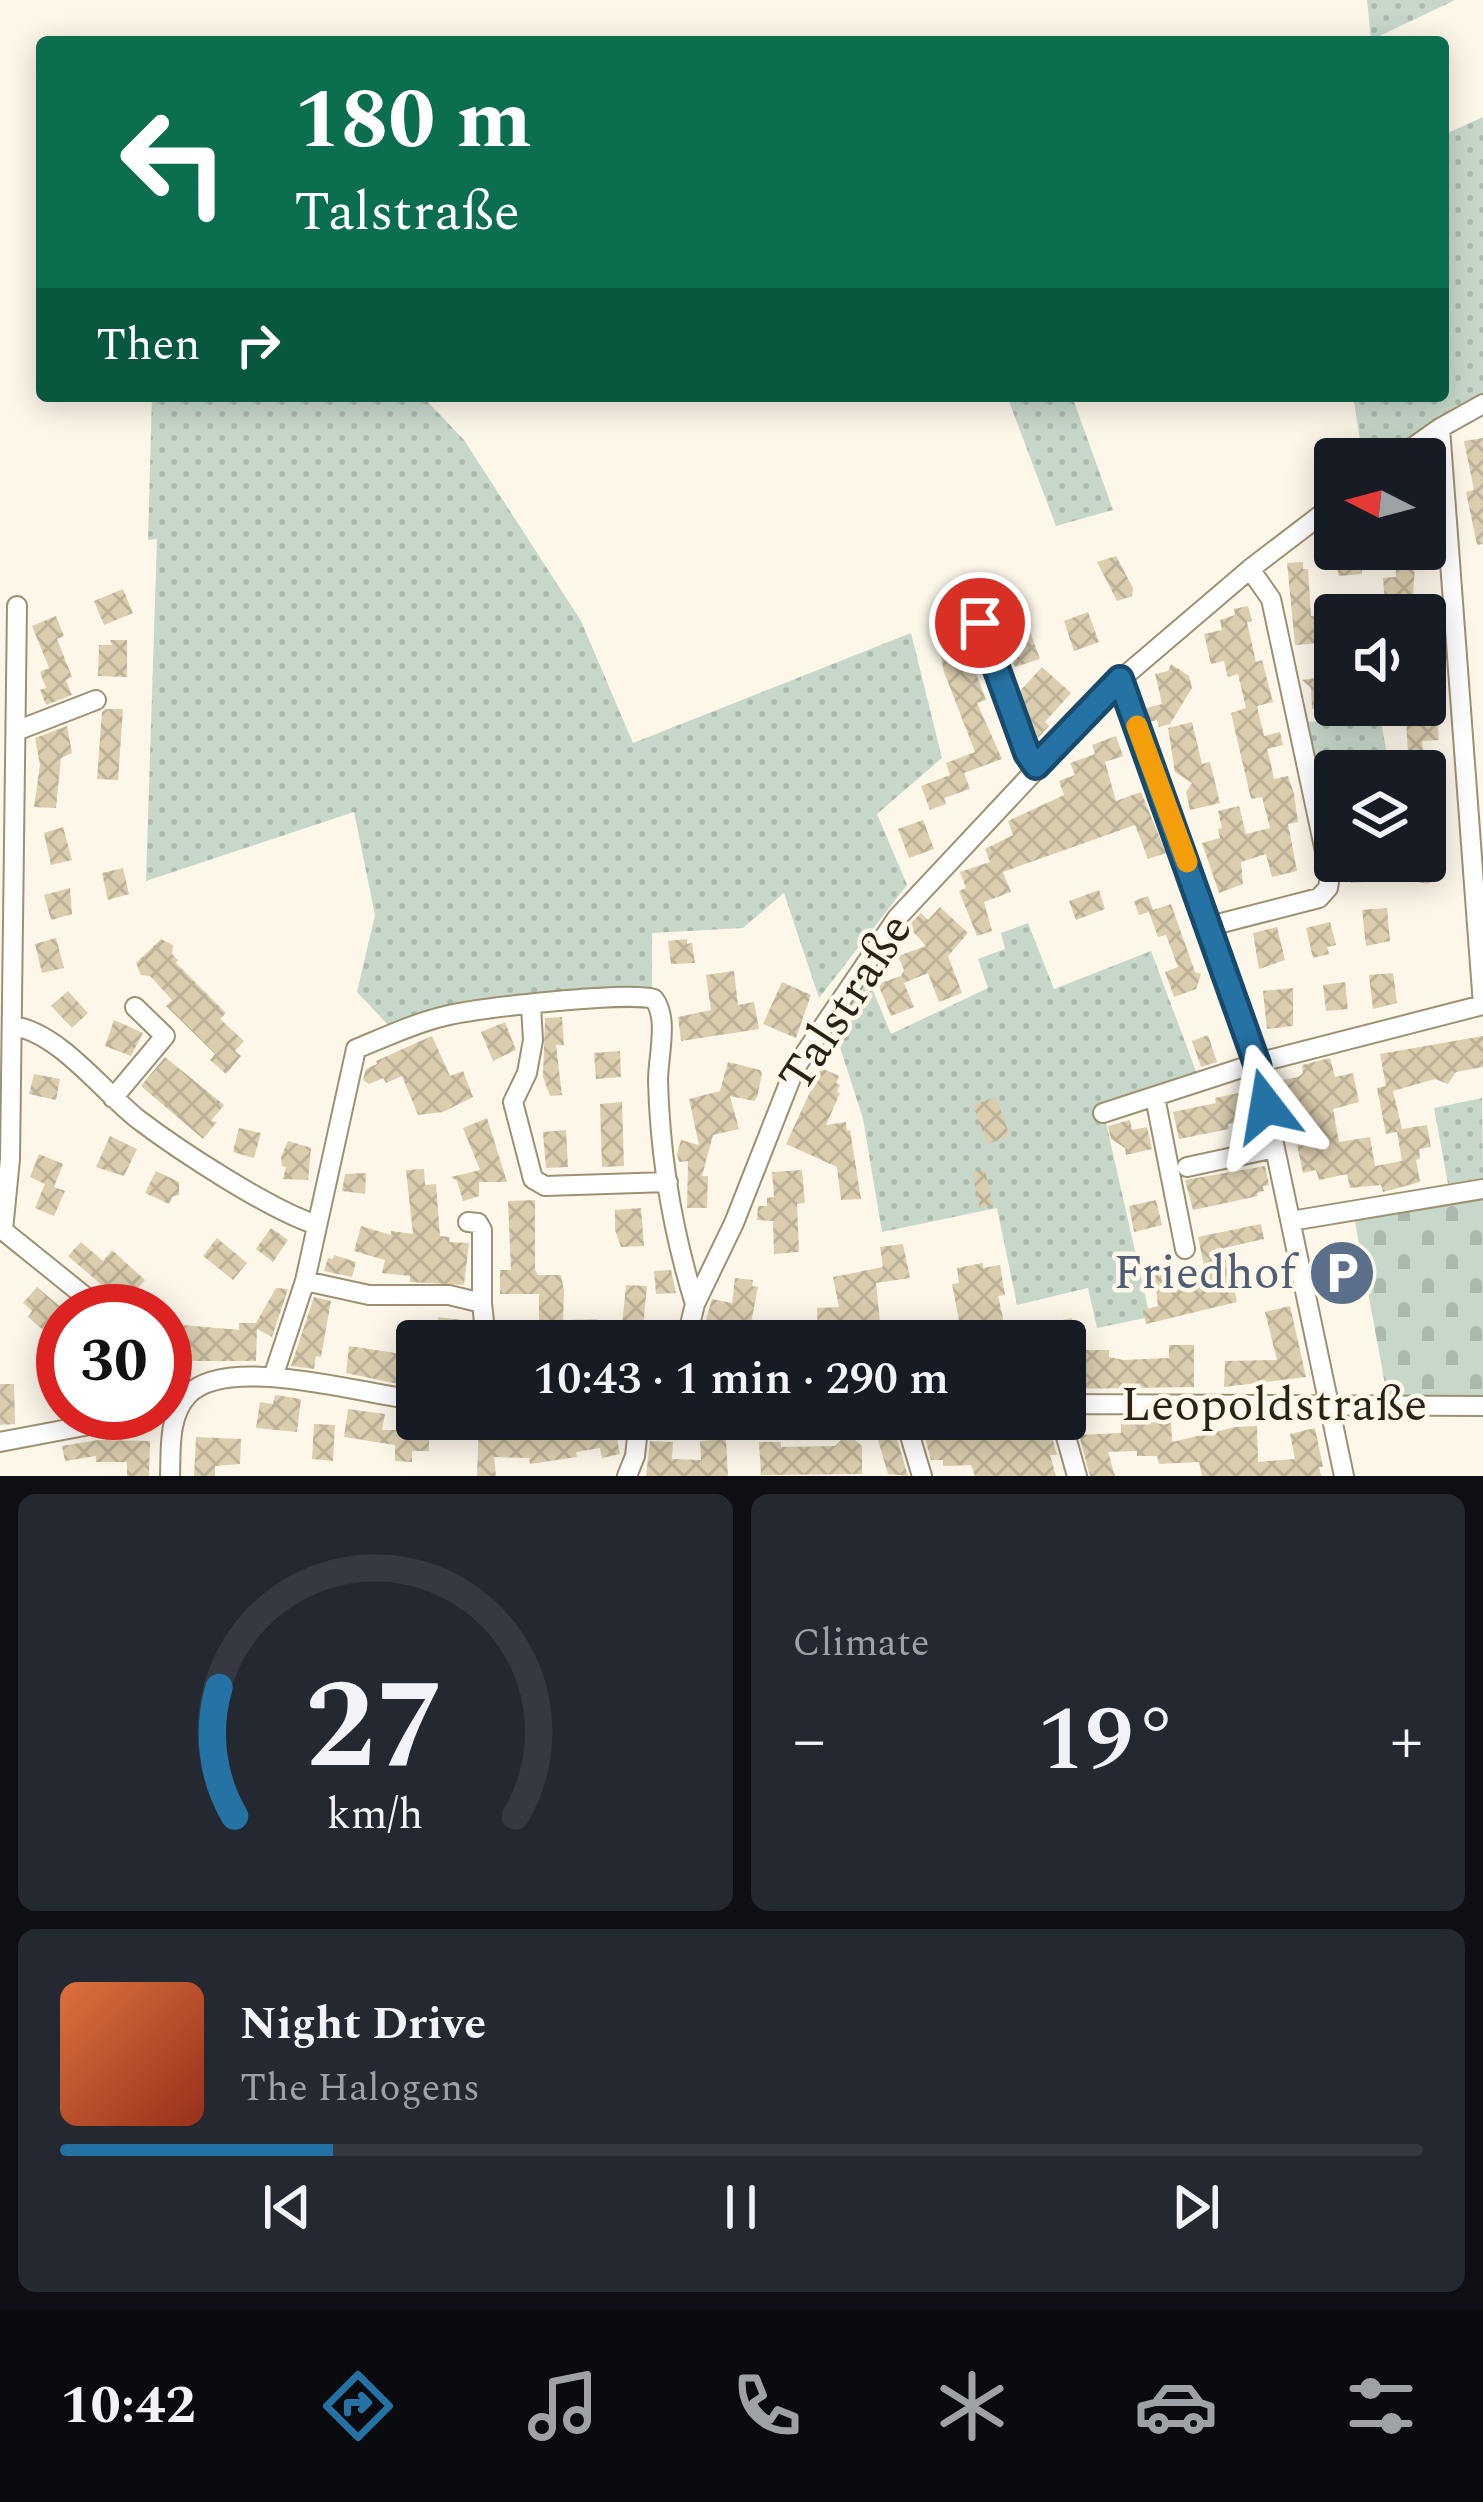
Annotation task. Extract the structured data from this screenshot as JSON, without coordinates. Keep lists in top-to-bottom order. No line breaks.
{"streets":{"street":["Talstraße","Leopoldstraße"]},"places":{"parking":["Friedhof"]},"north":"left","page":{"turn":["180 m","Talstraße"],"then":"Then","limit":"30","trip":"10:43 · 1 min · 290 m","tile":"Climate","heat":["−","19°","+"],"song":["Night Drive","The Halogens"],"tabs":"10:42","gauge":["27","km/h"]}}
